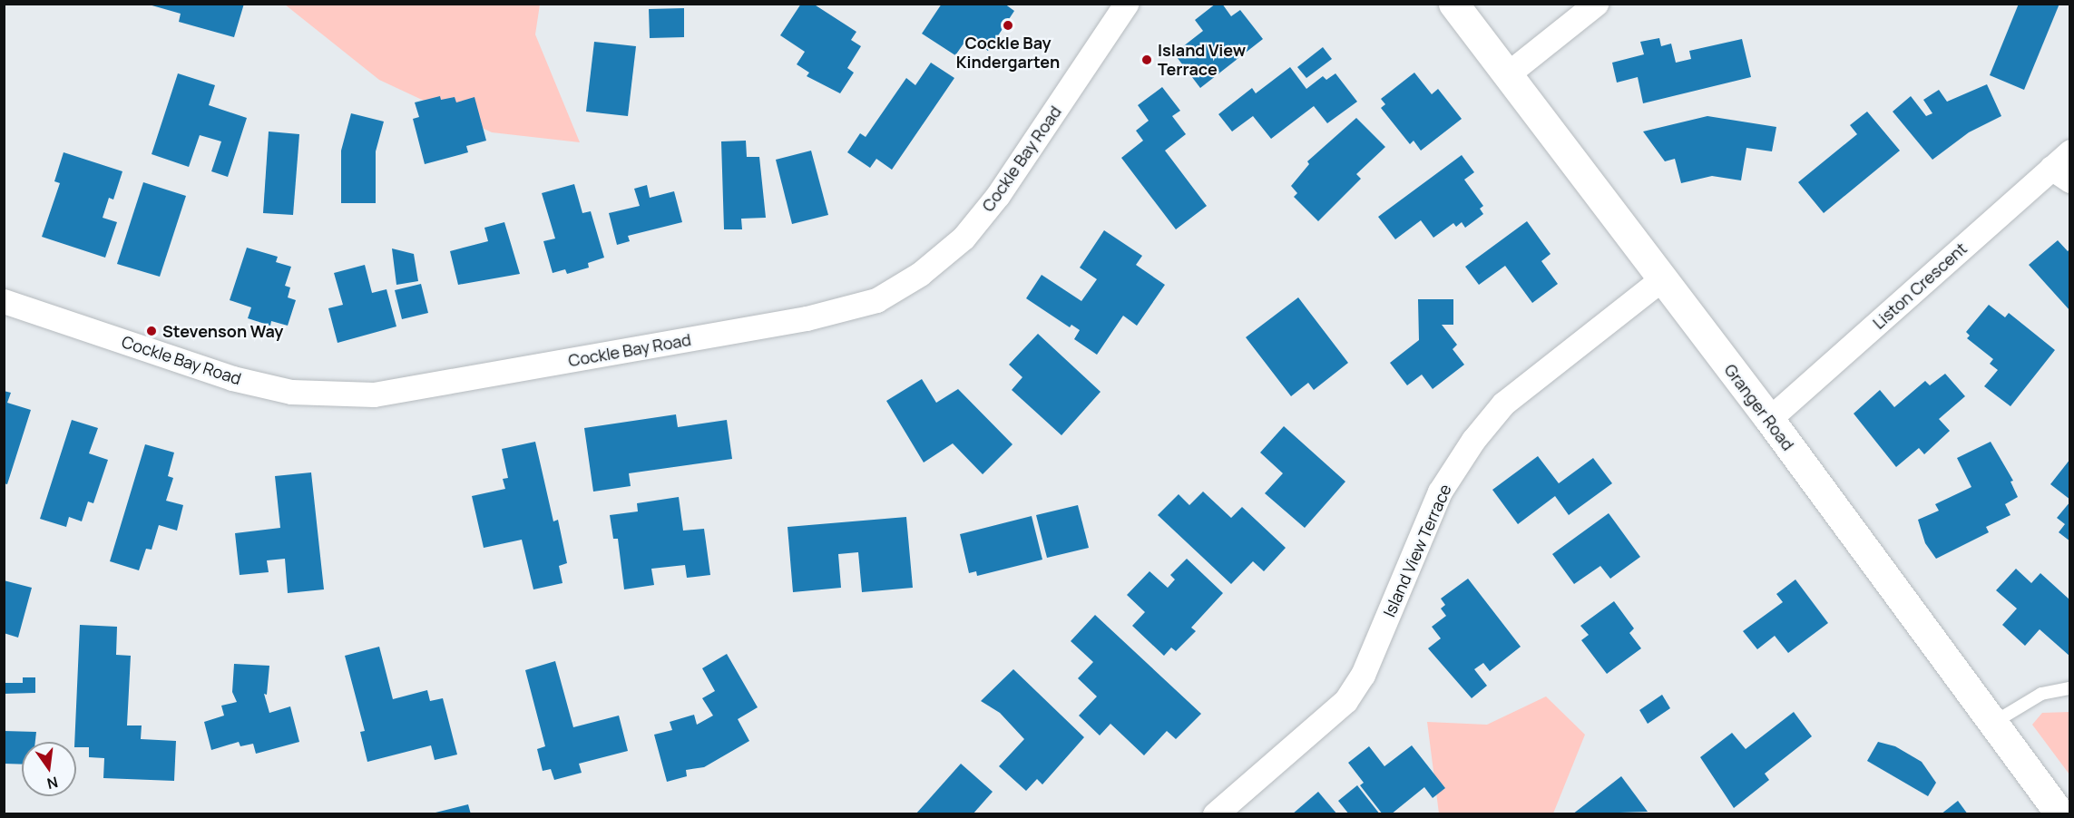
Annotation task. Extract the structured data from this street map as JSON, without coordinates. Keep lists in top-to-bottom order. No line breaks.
{"streets":{"street":["Cockle Bay Road","Liston Crescent","Granger Road","Island View Terrace"]},"crossings":[["Liston Crescent","Granger Road"],["Granger Road","Island View Terrace"]],"places":["Cockle Bay Kindergarten","Island View Terrace","Stevenson Way"],"north":"bottom"}
